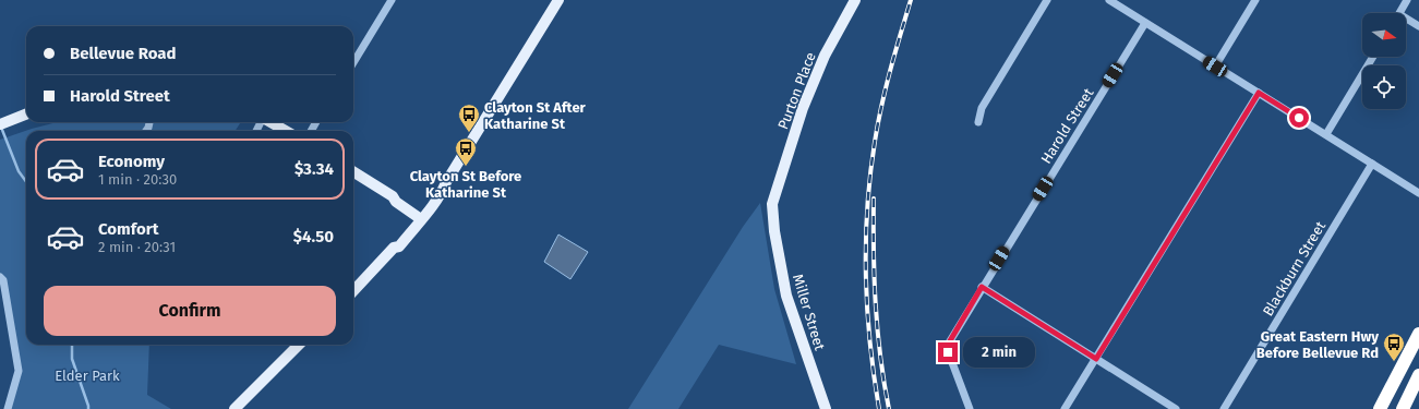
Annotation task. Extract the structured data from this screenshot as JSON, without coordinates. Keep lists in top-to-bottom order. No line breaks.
{"streets":{"main road":["Purton Place","Miller Street"],"street":["Harold Street","Blackburn Street"]},"crossings":[["Purton Place","Miller Street"]],"parks":["Elder Park"],"places":{"bus stop":["Clayton St After Katharine St","Clayton St Before Katharine St","Great Eastern Hwy Before Bellevue Rd"]},"north":"right","page":{"banner":["Bellevue Road","Harold Street"],"list":[{"name":"Economy","note":"1 min · 20:30","value":"$3.34"},{"name":"Comfort","note":"2 min · 20:31","value":"$4.50"}],"buttons":"Confirm","bubble":"2 min"}}
